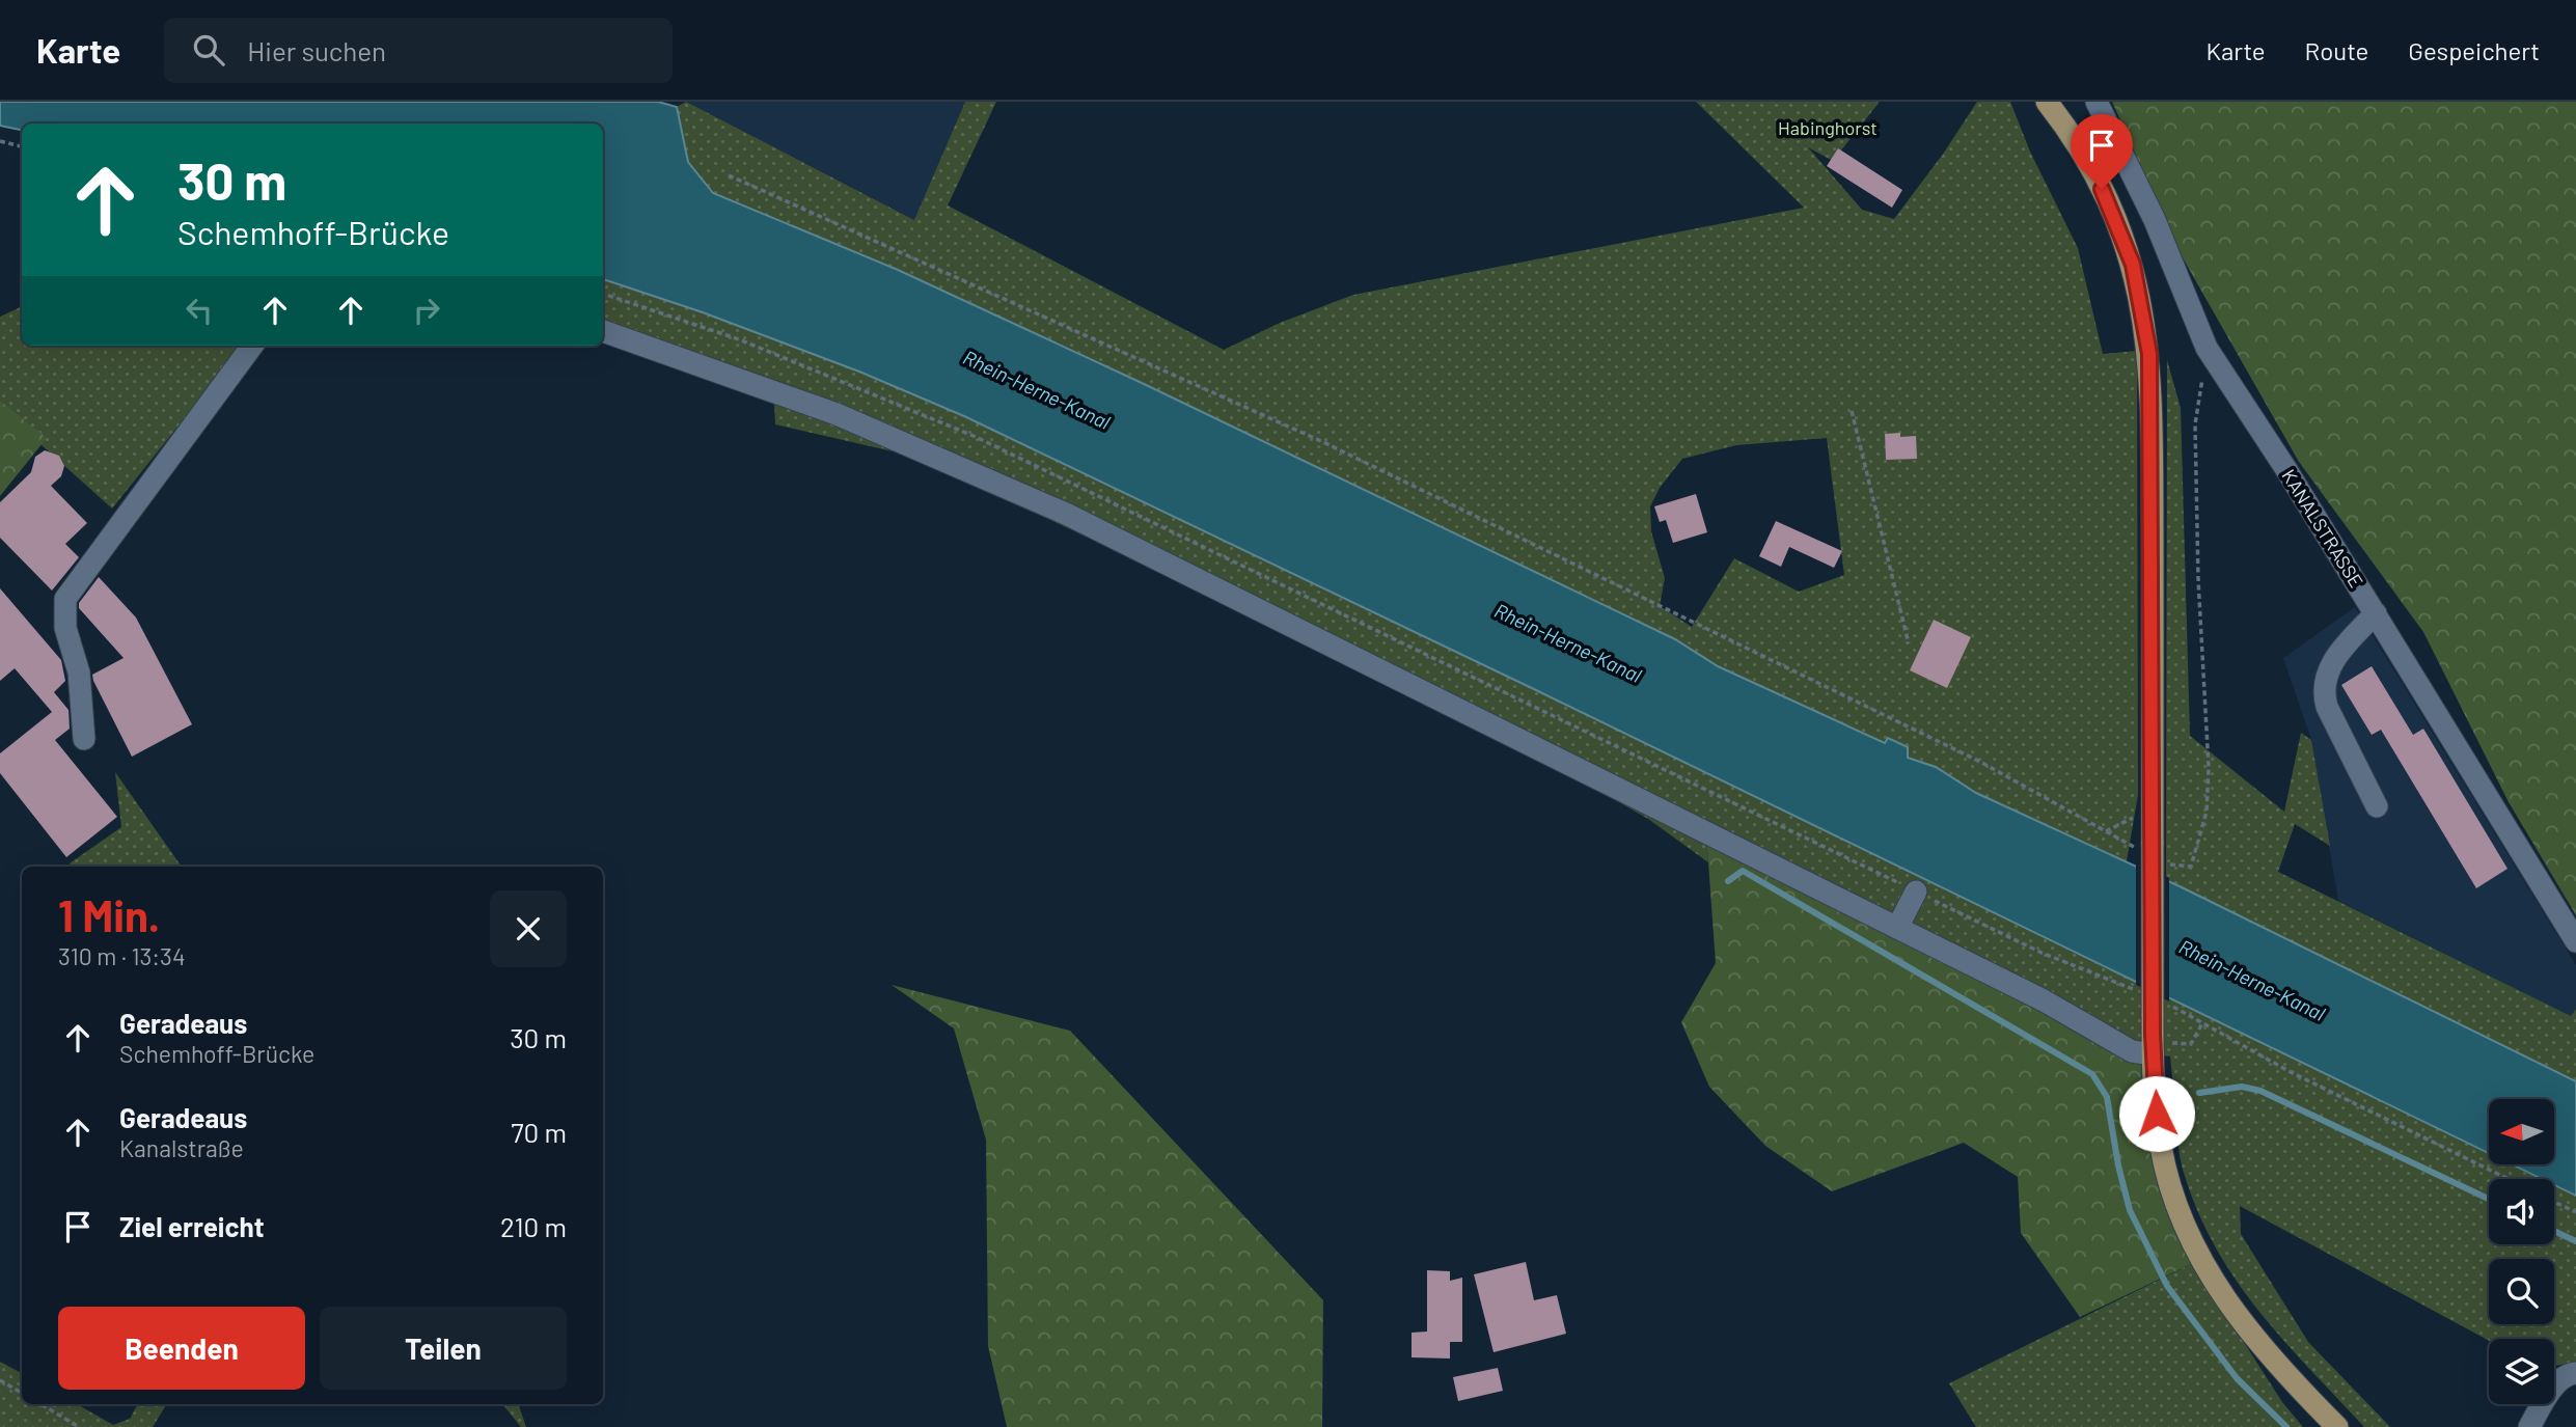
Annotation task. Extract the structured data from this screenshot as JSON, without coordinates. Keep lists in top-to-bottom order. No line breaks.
{"streets":{"street":["KANALSTRASSE"]},"water":["Rhein-Herne-Kanal"],"parks":["Habinghorst"],"north":"left","page":{"header":"Karte","search":"Hier suchen","nav":["Karte","Route","Gespeichert"],"turn":["30 m","Schemhoff-Brücke"],"heading":["1 Min.","310 m · 13:34"],"list":[{"name":"Geradeaus","note":"Schemhoff-Brücke","value":"30 m"},{"name":"Geradeaus","note":"Kanalstraße","value":"70 m"},{"name":"Ziel erreicht","value":"210 m"}],"buttons":["Beenden","Teilen"]}}
